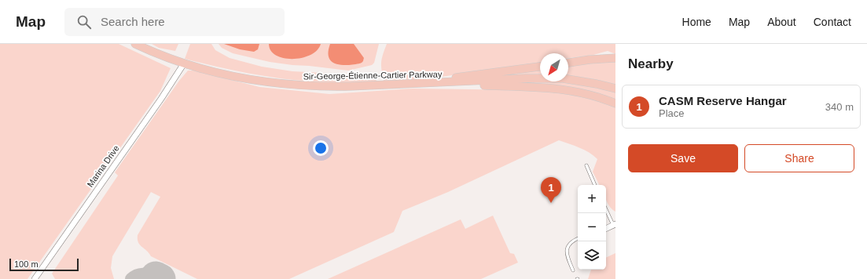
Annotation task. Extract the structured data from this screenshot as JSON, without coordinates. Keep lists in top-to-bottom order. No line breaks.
{"streets":{"main road":["Sir-George-Étienne-Cartier Parkway"],"street":["Marina Drive"]},"crossings":[["Sir-George-Étienne-Cartier Parkway","Marina Drive"]],"scale_bar":"100 m","north":"bottom left","page":{"header":"Map","search":"Search here","nav":["Home","Map","About","Contact"],"heading":"Nearby","list":[{"mark":"1","name":"CASM Reserve Hangar","note":"Place","value":"340 m"}],"buttons":["Save","Share"],"pins":"1","map_buttons":["+","−"],"scale":"100 m"}}
